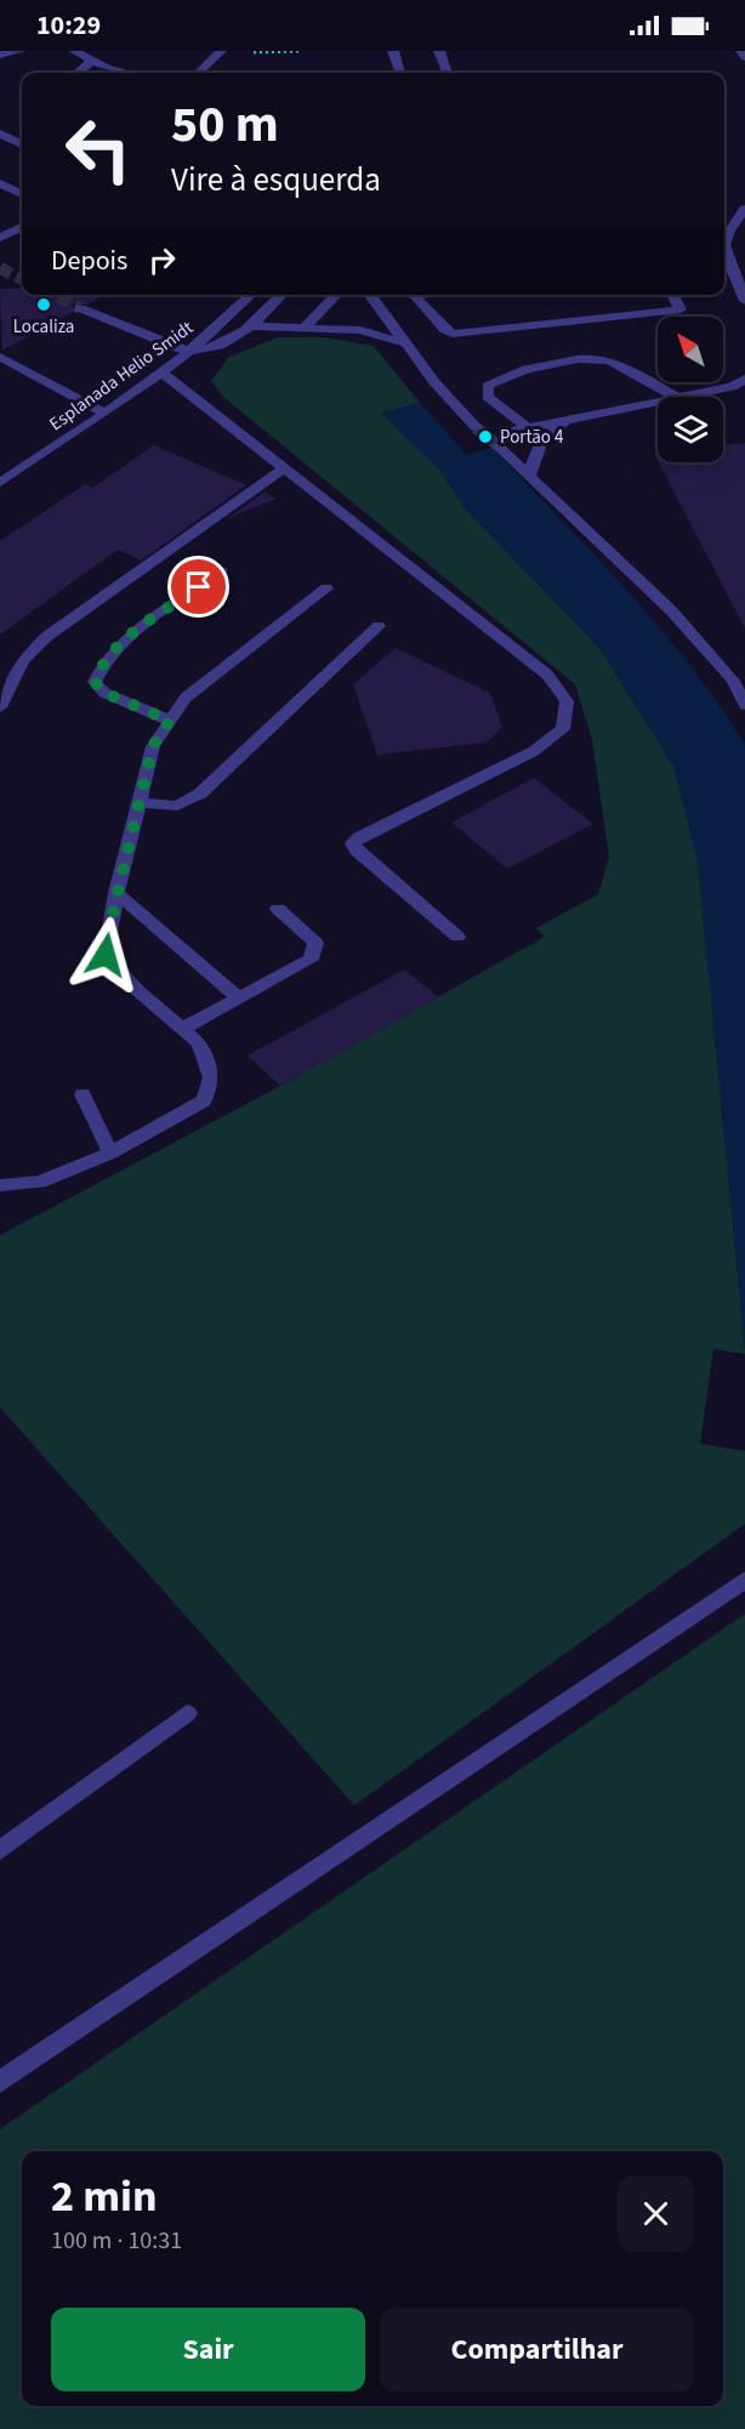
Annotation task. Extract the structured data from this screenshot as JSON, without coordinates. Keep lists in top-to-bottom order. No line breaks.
{"streets":{"street":["Esplanada Helio Smidt"]},"places":["Localiza","Portão 4"],"north":"top left","page":{"status":"10:29","turn":["50 m","Vire à esquerda"],"then":"Depois","heading":["2 min","100 m · 10:31"],"buttons":["Sair","Compartilhar"]}}
